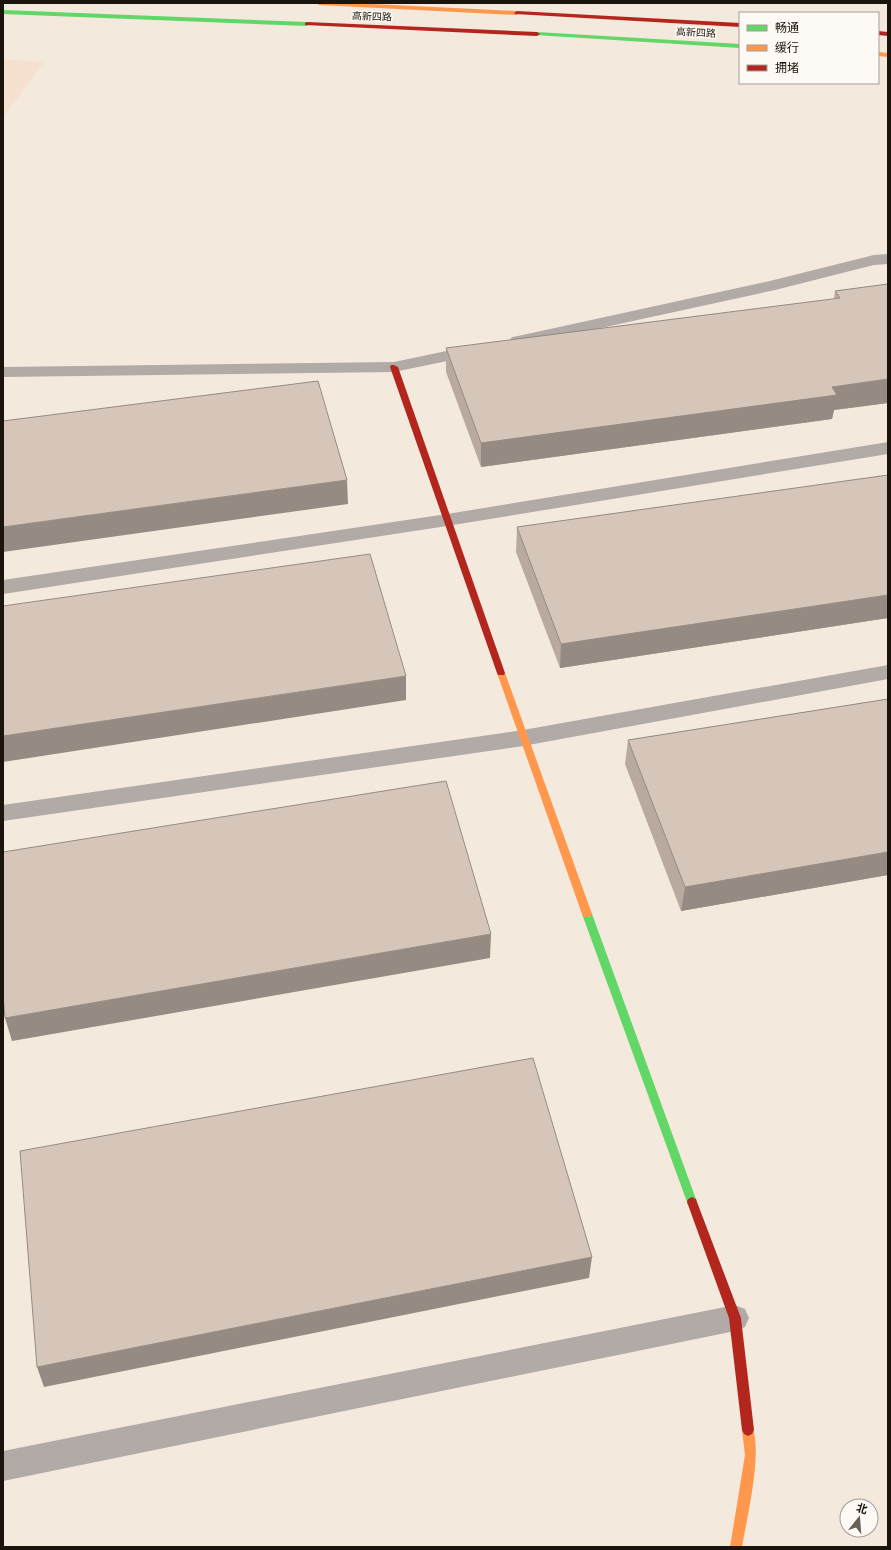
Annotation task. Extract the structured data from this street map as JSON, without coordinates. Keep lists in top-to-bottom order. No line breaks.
{"streets":{"main road":["高新四路"]},"legend":["畅通","缓行","拥堵"],"north":"top"}
